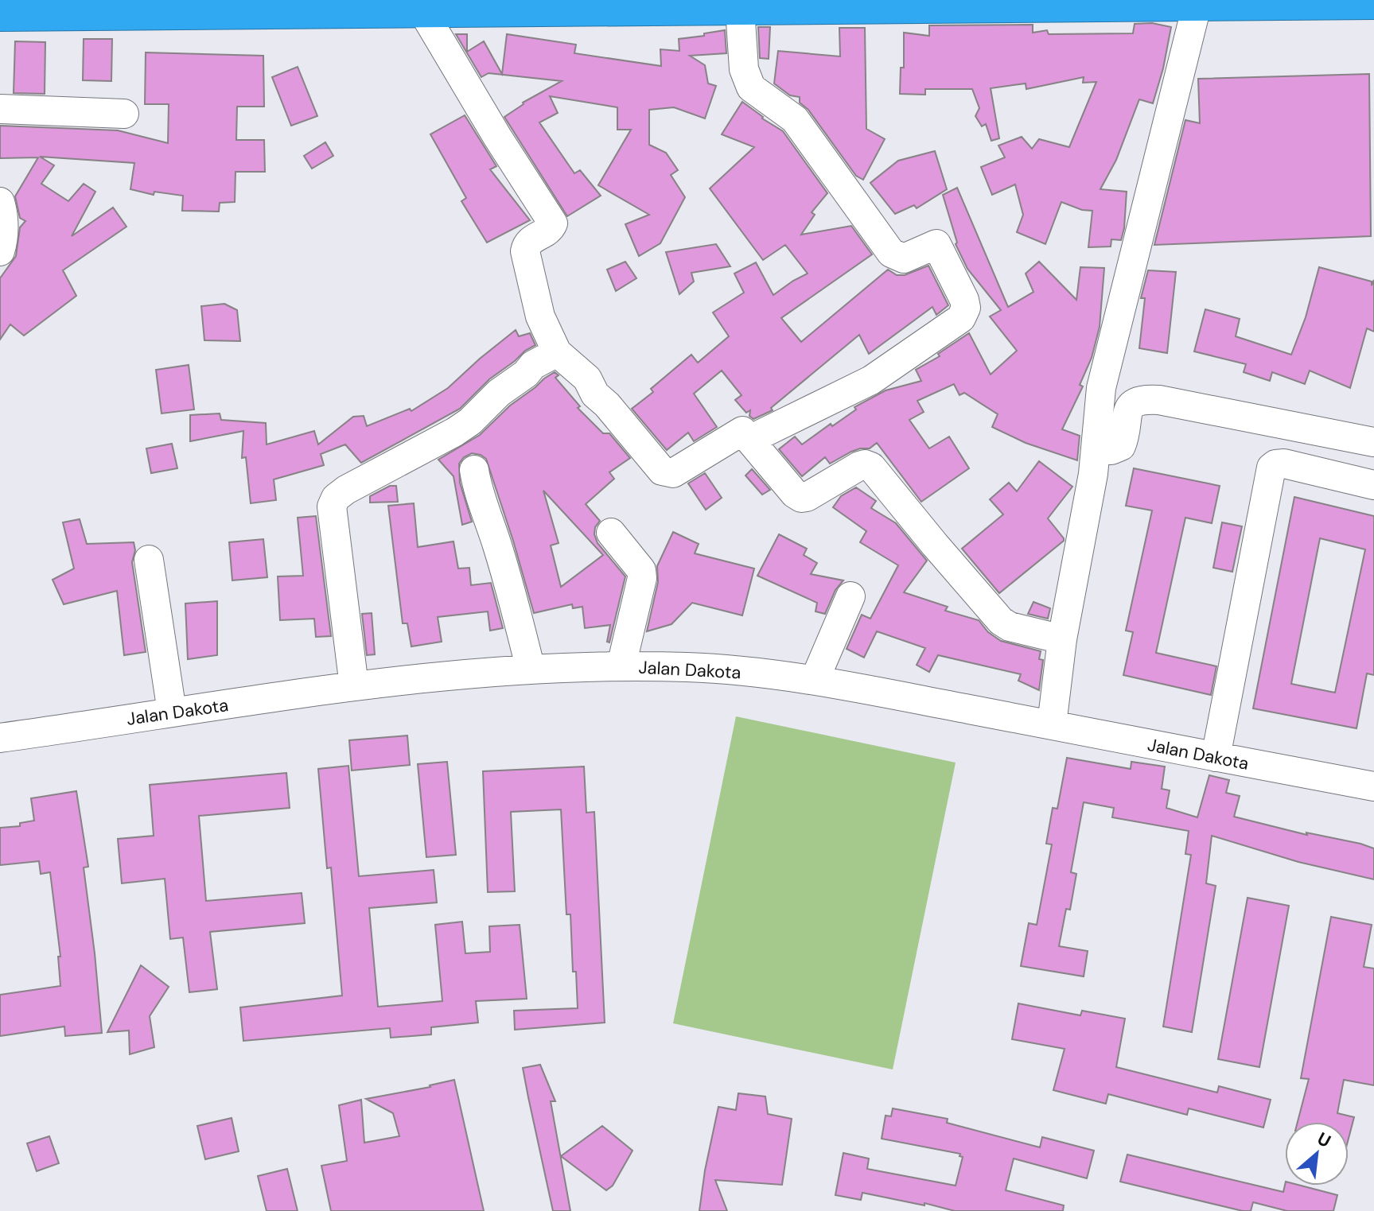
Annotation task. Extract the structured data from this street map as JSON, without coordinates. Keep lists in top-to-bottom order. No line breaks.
{"streets":{"street":["Jalan Dakota"]},"north":"top right"}
